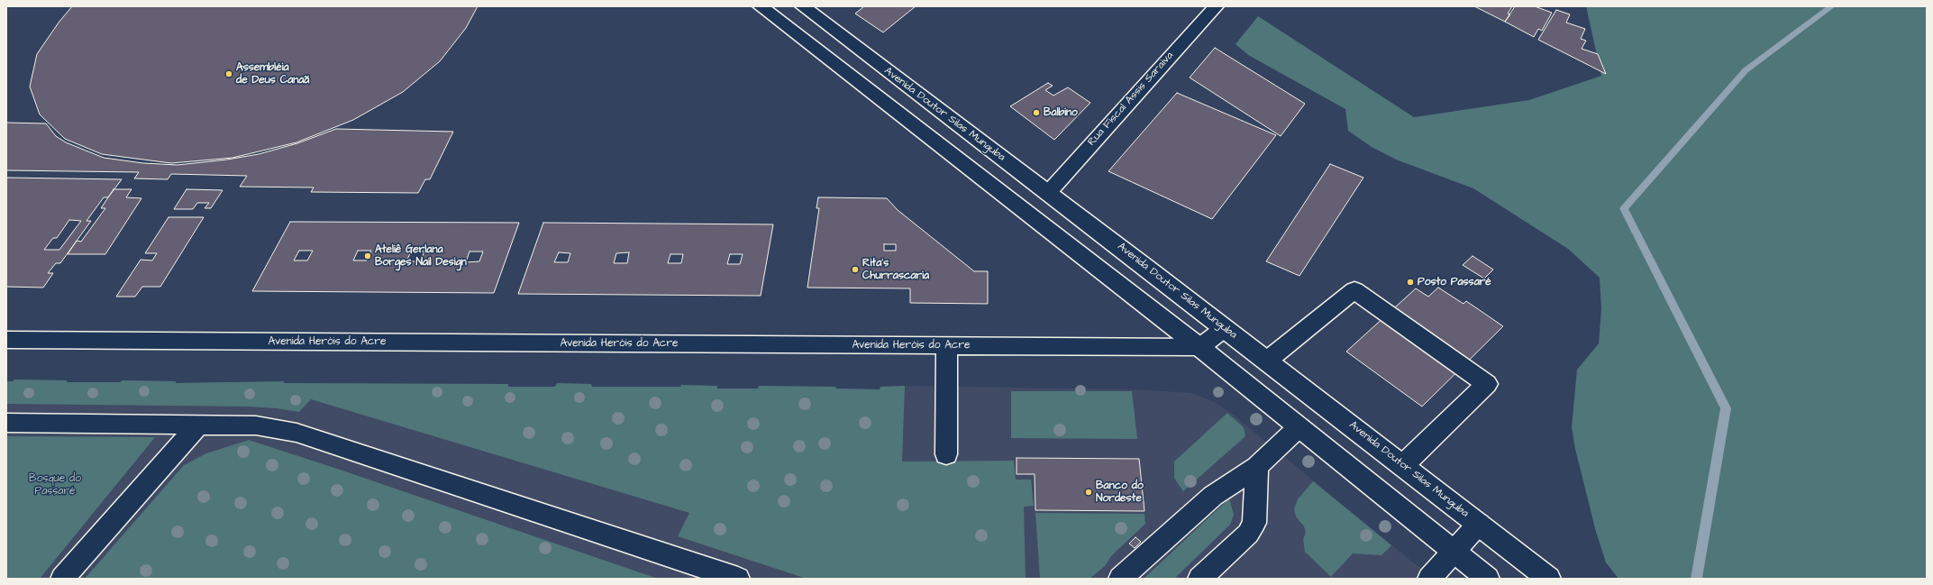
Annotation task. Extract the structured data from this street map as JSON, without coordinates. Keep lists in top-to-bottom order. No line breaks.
{"streets":{"main road":["Rua Fiscal Assis Saraiva","Avenida Doutor Silas Munguba","Avenida Heróis do Acre"]},"crossings":[["Rua Fiscal Assis Saraiva","Avenida Doutor Silas Munguba"]],"parks":["Bosque do Passaré"],"places":["Assembléia de Deus Canaã","Balbino","Ateliê Gerlana Borges Nail Design","Rita's Churrascaria","Posto Passaré","Banco do Nordeste"]}
